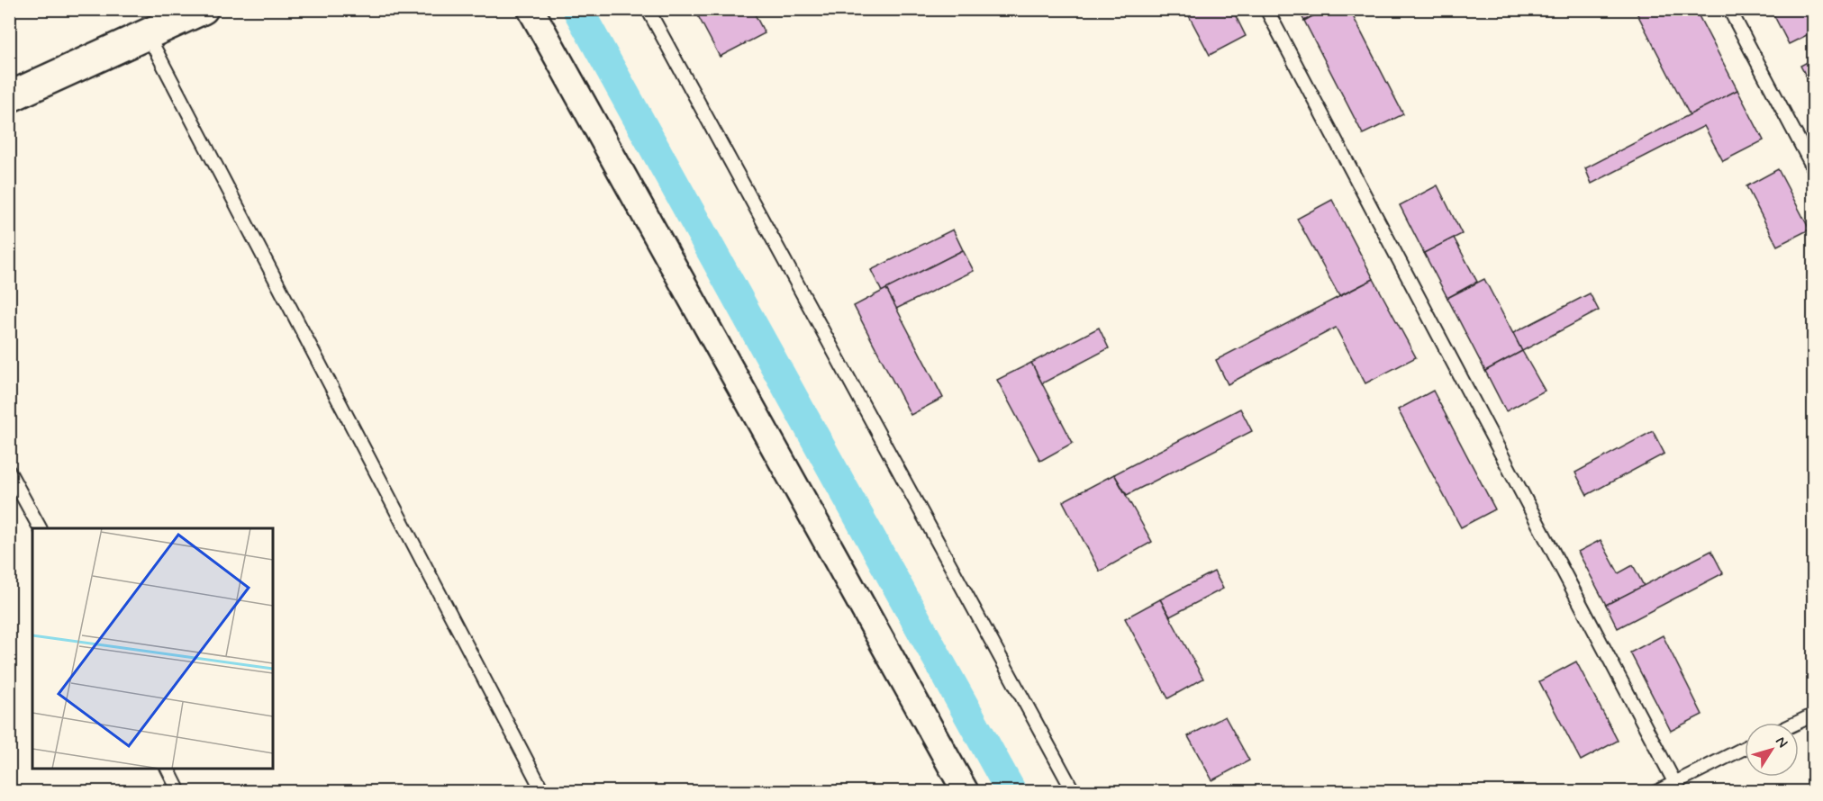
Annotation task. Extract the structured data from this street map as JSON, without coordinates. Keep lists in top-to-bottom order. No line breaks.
{"north":"top right"}
